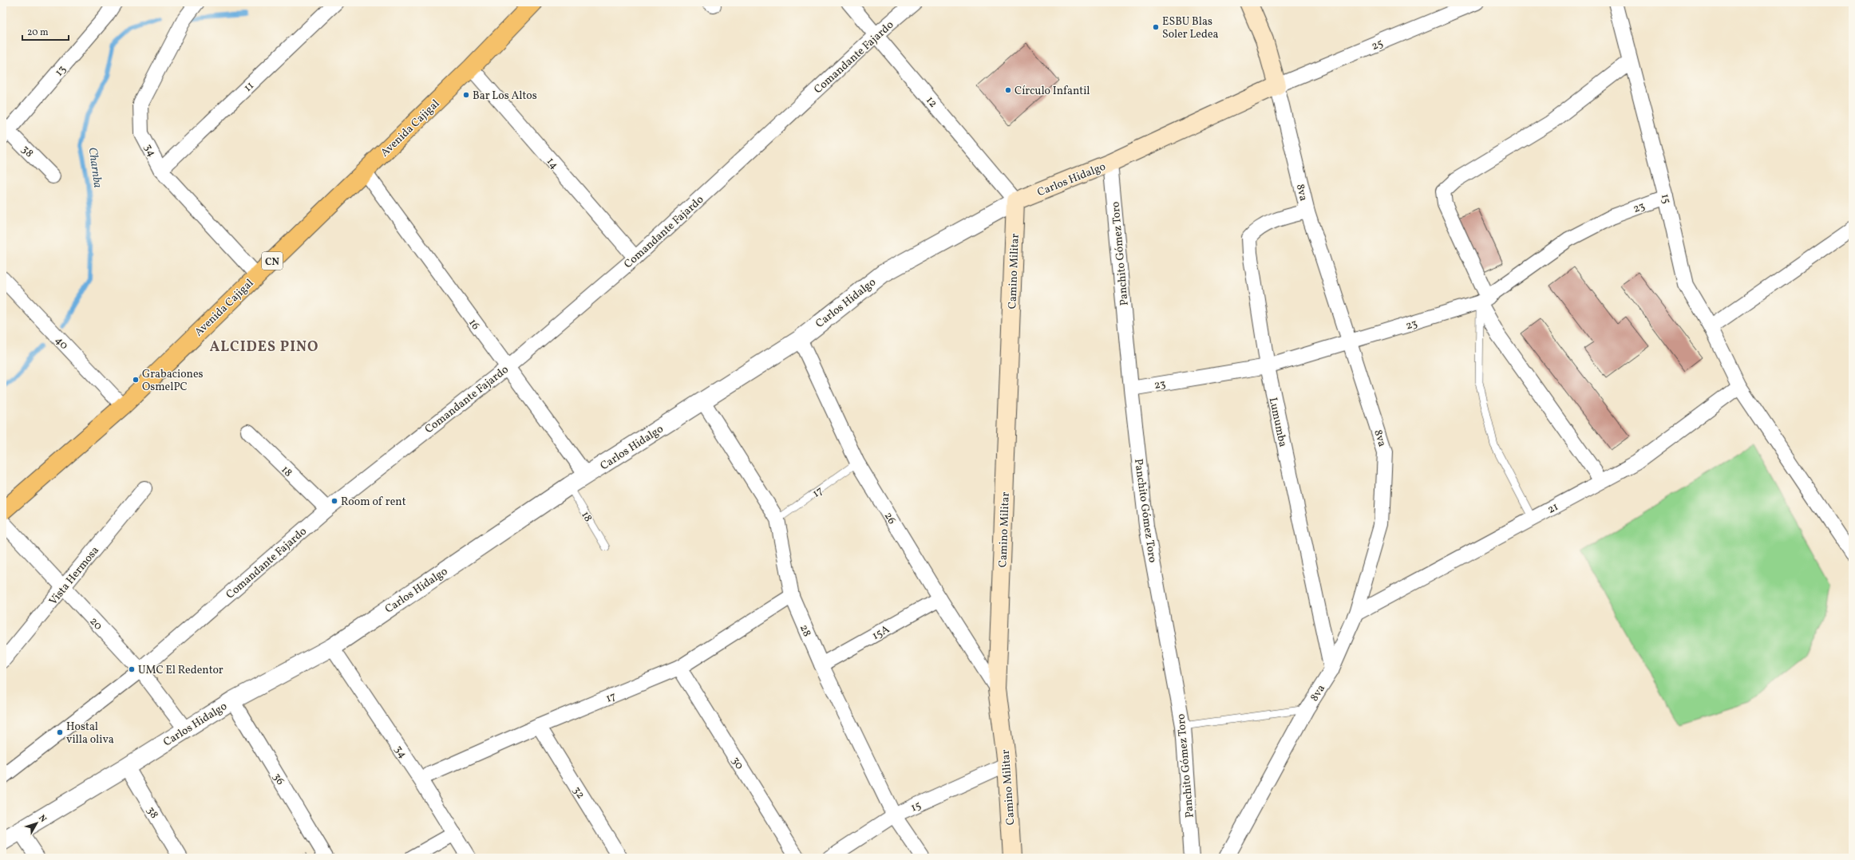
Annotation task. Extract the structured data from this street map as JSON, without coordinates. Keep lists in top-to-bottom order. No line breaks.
{"streets":{"main road":["Avenida Cajigal","Carlos Hidalgo","8va","CN","Camino Militar"],"street":["25","Comandante Fajardo","13","11","12","34","38","14","15","23","Panchito Gómez Toro","16","40","Lumumba","18","17","21","26","Vista Hermosa","20","28","15A","30","36","32"]},"crossings":[["25","Carlos Hidalgo"],["25","8va"],["Comandante Fajardo","12"],["Comandante Fajardo","14"],["Comandante Fajardo","16"],["Comandante Fajardo","18"],["Comandante Fajardo","20"],["13","38"],["11","34"],["12","Carlos Hidalgo"],["12","Camino Militar"],["Avenida Cajigal","34"],["Avenida Cajigal","14"],["Avenida Cajigal","16"],["Avenida Cajigal","40"],["34","Carlos Hidalgo"],["34","17"],["38","Carlos Hidalgo"],["Carlos Hidalgo","8va"],["Carlos Hidalgo","Panchito Gómez Toro"],["Carlos Hidalgo","Camino Militar"],["Carlos Hidalgo","16"],["Carlos Hidalgo","18"],["Carlos Hidalgo","26"],["Carlos Hidalgo","20"],["Carlos Hidalgo","28"],["Carlos Hidalgo","36"],["8va","23"],["8va","Lumumba"],["8va","21"],["15","23"],["15","Camino Militar"],["15","21"],["15","28"],["23","Panchito Gómez Toro"],["23","Lumumba"],["Camino Militar","26"],["17","26"],["17","28"],["17","30"],["17","32"],["26","15A"],["Vista Hermosa","20"],["28","15A"]],"districts":["ALCIDES PINO"],"water":["Charnba"],"places":["ESBU Blas Soler Ledea","Círculo Infantil","Bar Los Altos","Grabaciones OsmelPC","Room of rent","UMC El Redentor","Hostal villa oliva"],"scale_bar":"20 m","north":"top right"}
